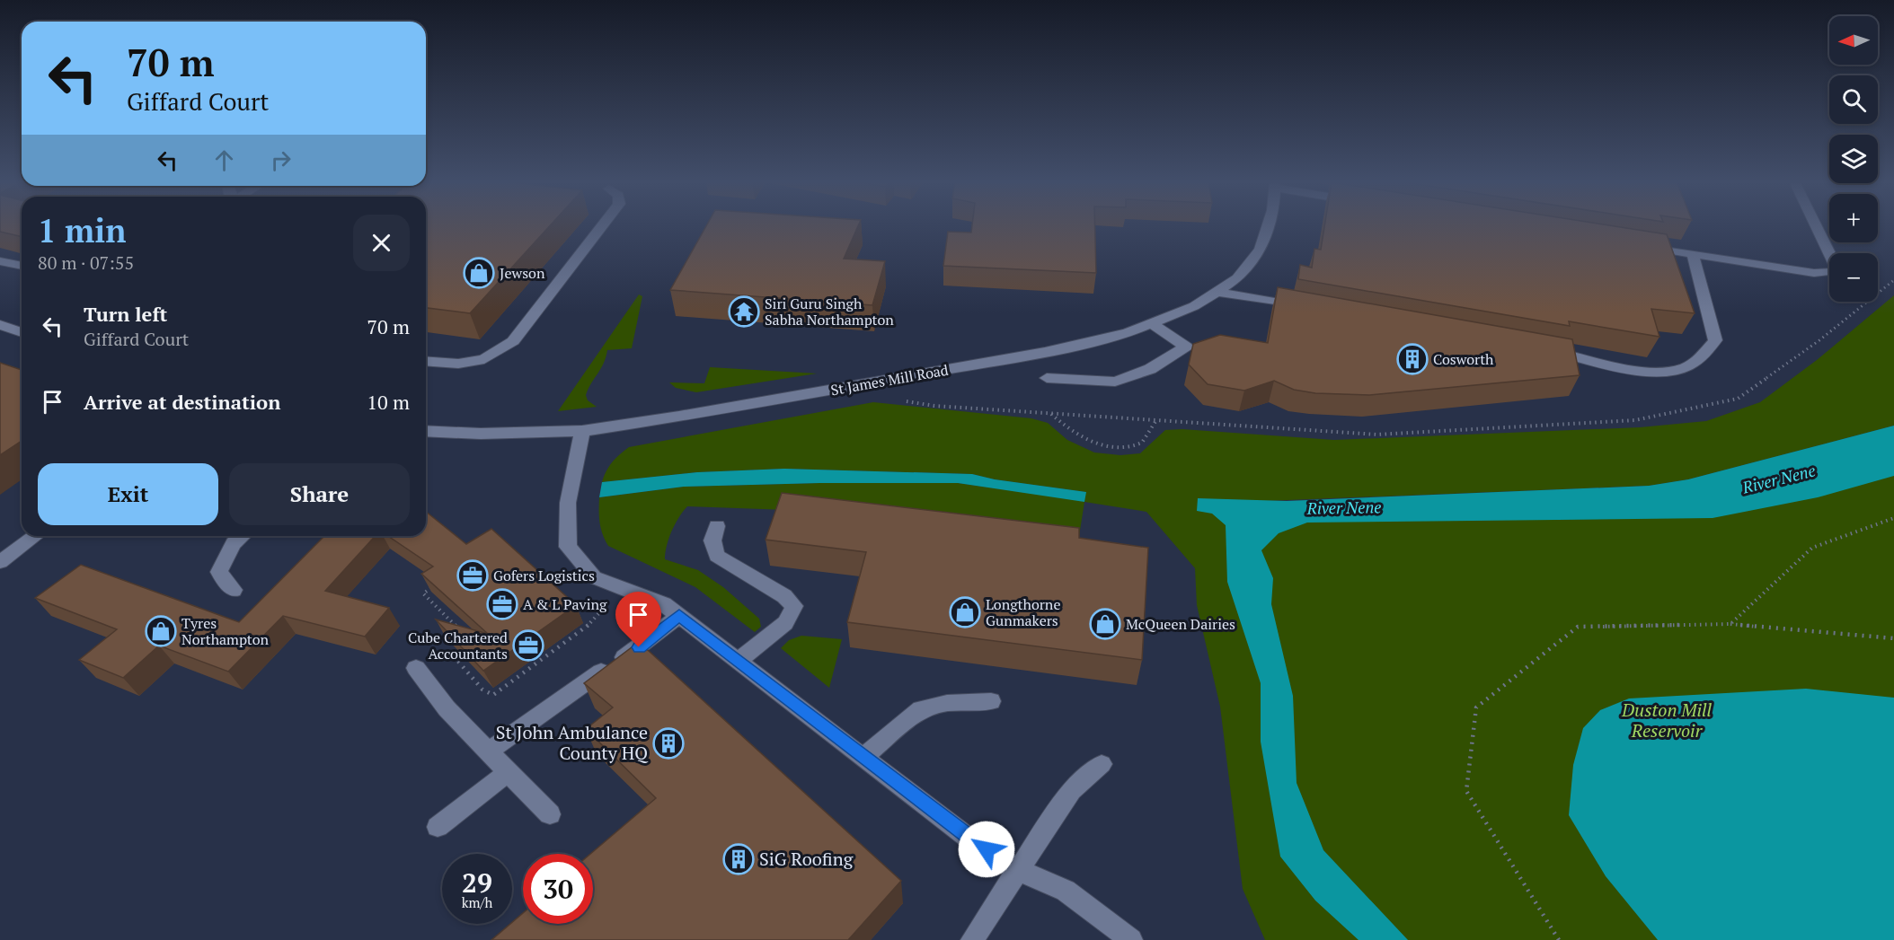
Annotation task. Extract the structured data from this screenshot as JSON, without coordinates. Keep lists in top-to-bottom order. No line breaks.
{"streets":{"street":["St James Mill Road"]},"water":["River Nene"],"parks":["Duston Mill Reservoir"],"places":{"shop":["Jewson","Longthorne Gunmakers","McQueen Dairies","Tyres Northampton"],"temple":["Siri Guru Singh Sabha Northampton"],"building":["Cosworth","St John Ambulance County HQ","SiG Roofing"],"office":["Gofers Logistics","A & L Paving","Cube Chartered Accountants"]},"north":"left","page":{"map_buttons":["+","−"],"turn":["70 m","Giffard Court"],"heading":["1 min","80 m · 07:55"],"list":[{"name":"Turn left","note":"Giffard Court","value":"70 m"},{"name":"Arrive at destination","value":"10 m"}],"buttons":["Exit","Share"],"speed":"29 km/h","limit":"30"}}
